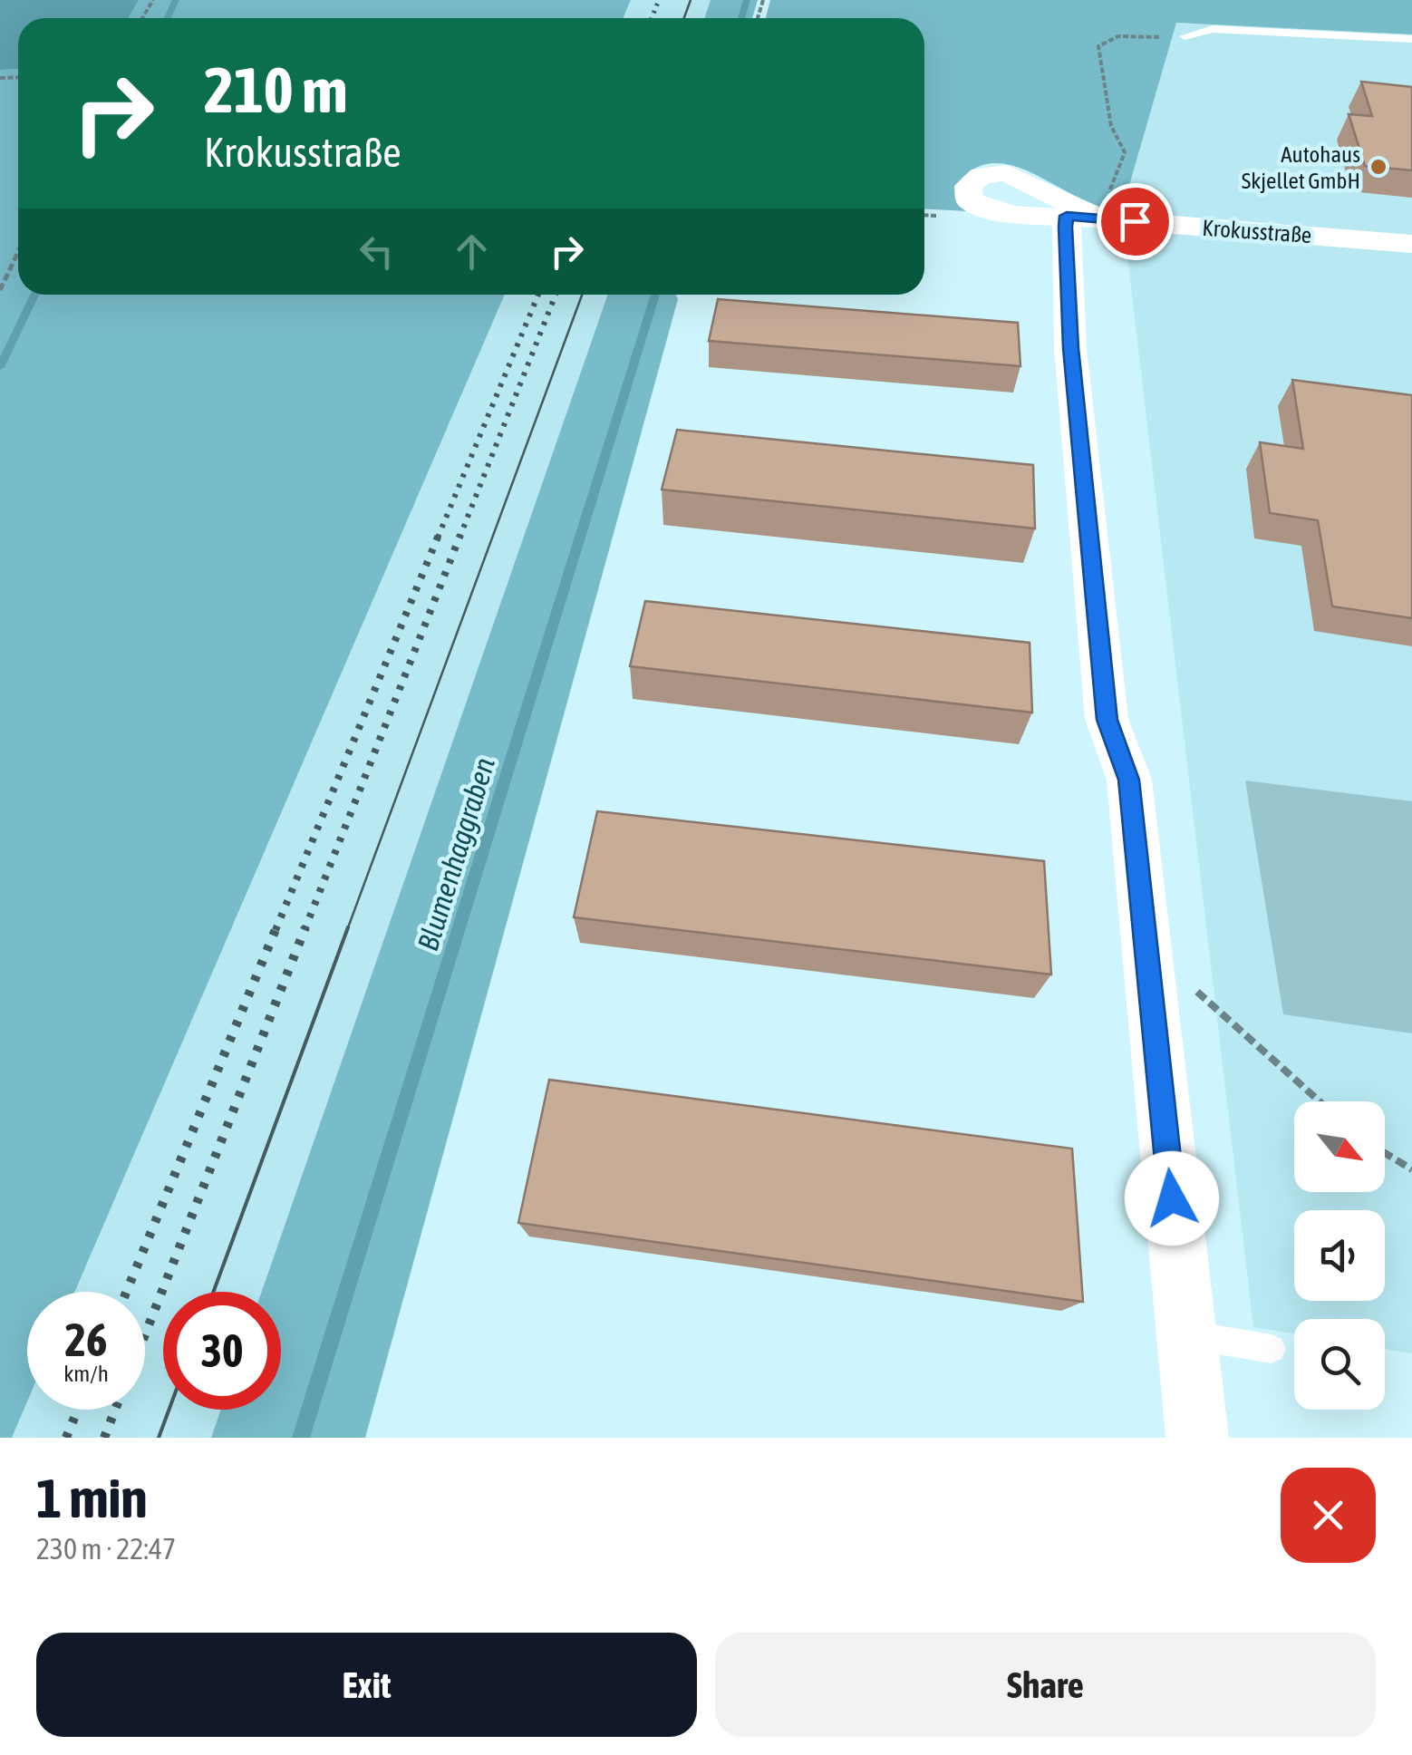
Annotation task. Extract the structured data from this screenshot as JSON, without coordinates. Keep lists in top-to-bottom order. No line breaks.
{"streets":{"street":["Krokusstraße"]},"water":["Blumenhaggraben"],"places":["Autohaus Skjellet GmbH"],"north":"bottom right","page":{"turn":["210 m","Krokusstraße"],"speed":"26 km/h","limit":"30","heading":["1 min","230 m · 22:47"],"buttons":["Exit","Share"]}}
